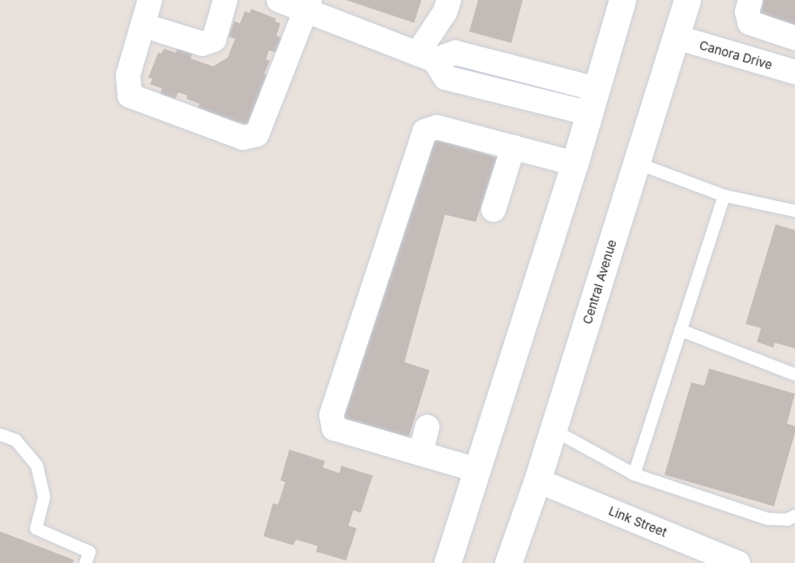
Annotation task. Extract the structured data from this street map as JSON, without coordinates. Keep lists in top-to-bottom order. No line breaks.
{"streets":{"main road":["Central Avenue"],"street":["Canora Drive","Link Street"]},"crossings":[["Canora Drive","Central Avenue"],["Central Avenue","Link Street"]]}
